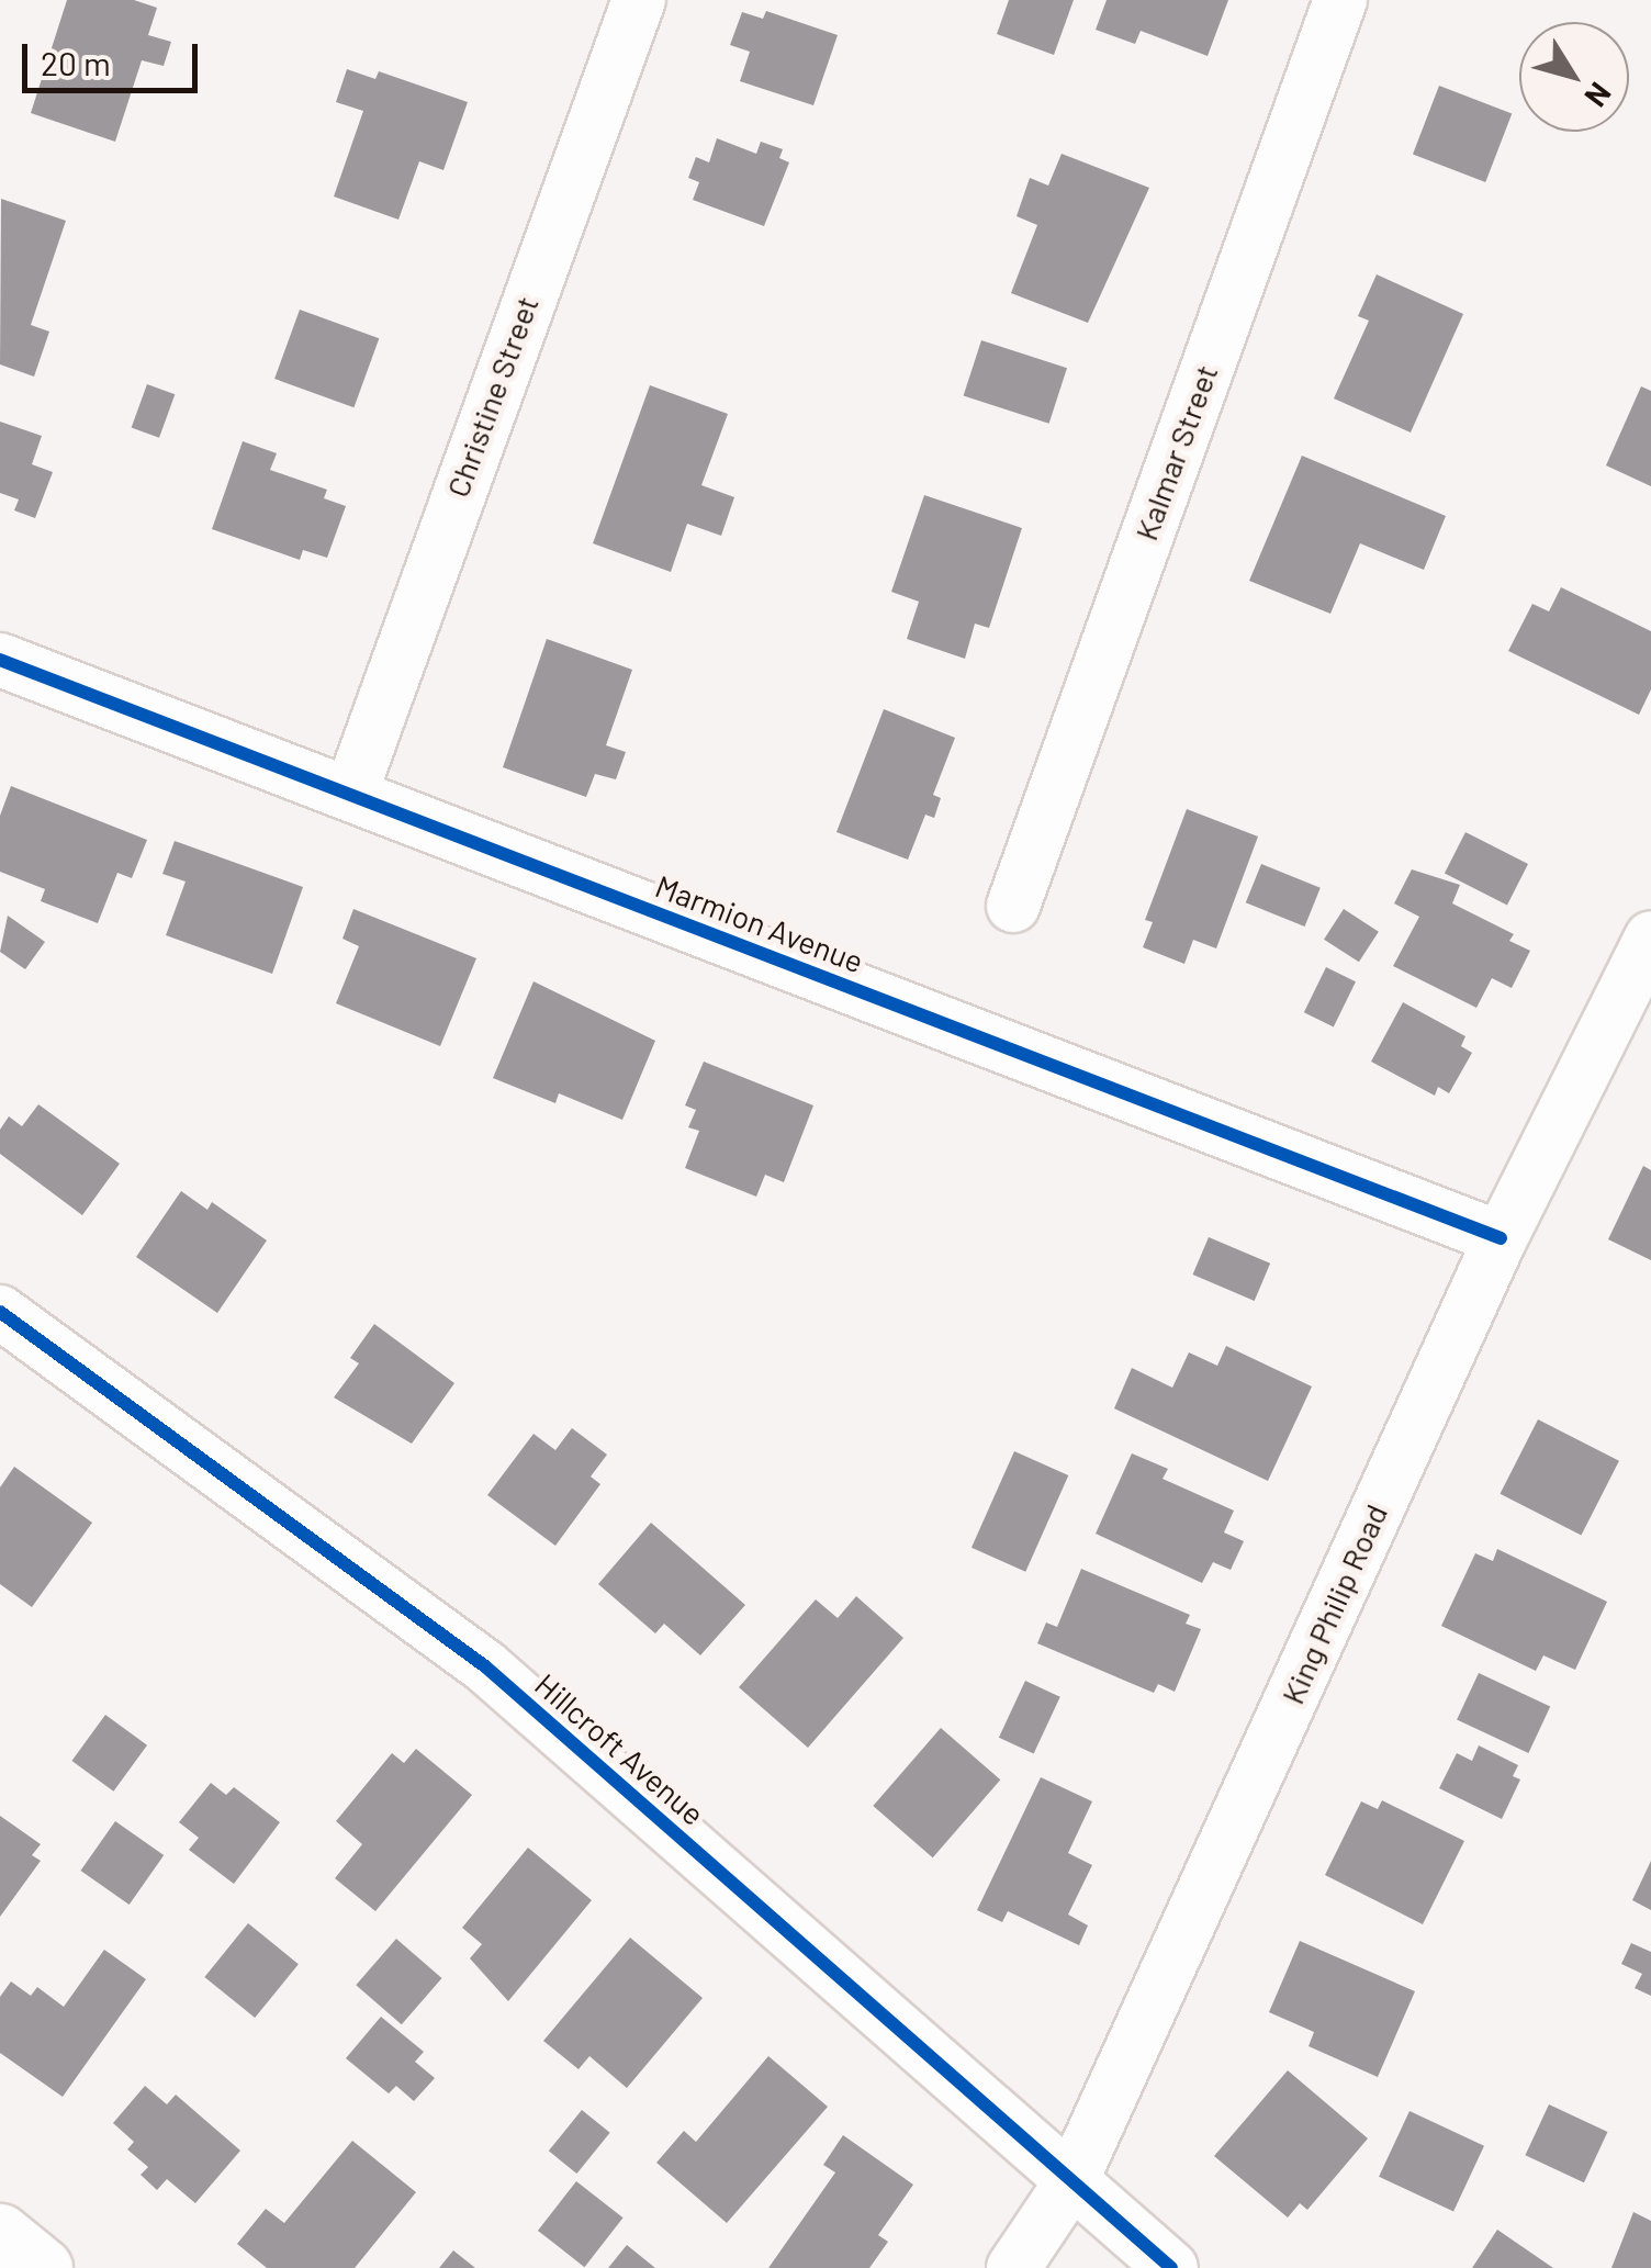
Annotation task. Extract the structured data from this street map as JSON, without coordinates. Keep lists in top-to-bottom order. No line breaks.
{"streets":{"street":["Christine Street","Kalmar Street","Marmion Avenue","King Philip Road","Hillcroft Avenue"]},"crossings":[["Christine Street","Marmion Avenue"],["Marmion Avenue","King Philip Road"],["King Philip Road","Hillcroft Avenue"]],"scale_bar":"20 m","north":"bottom right"}
